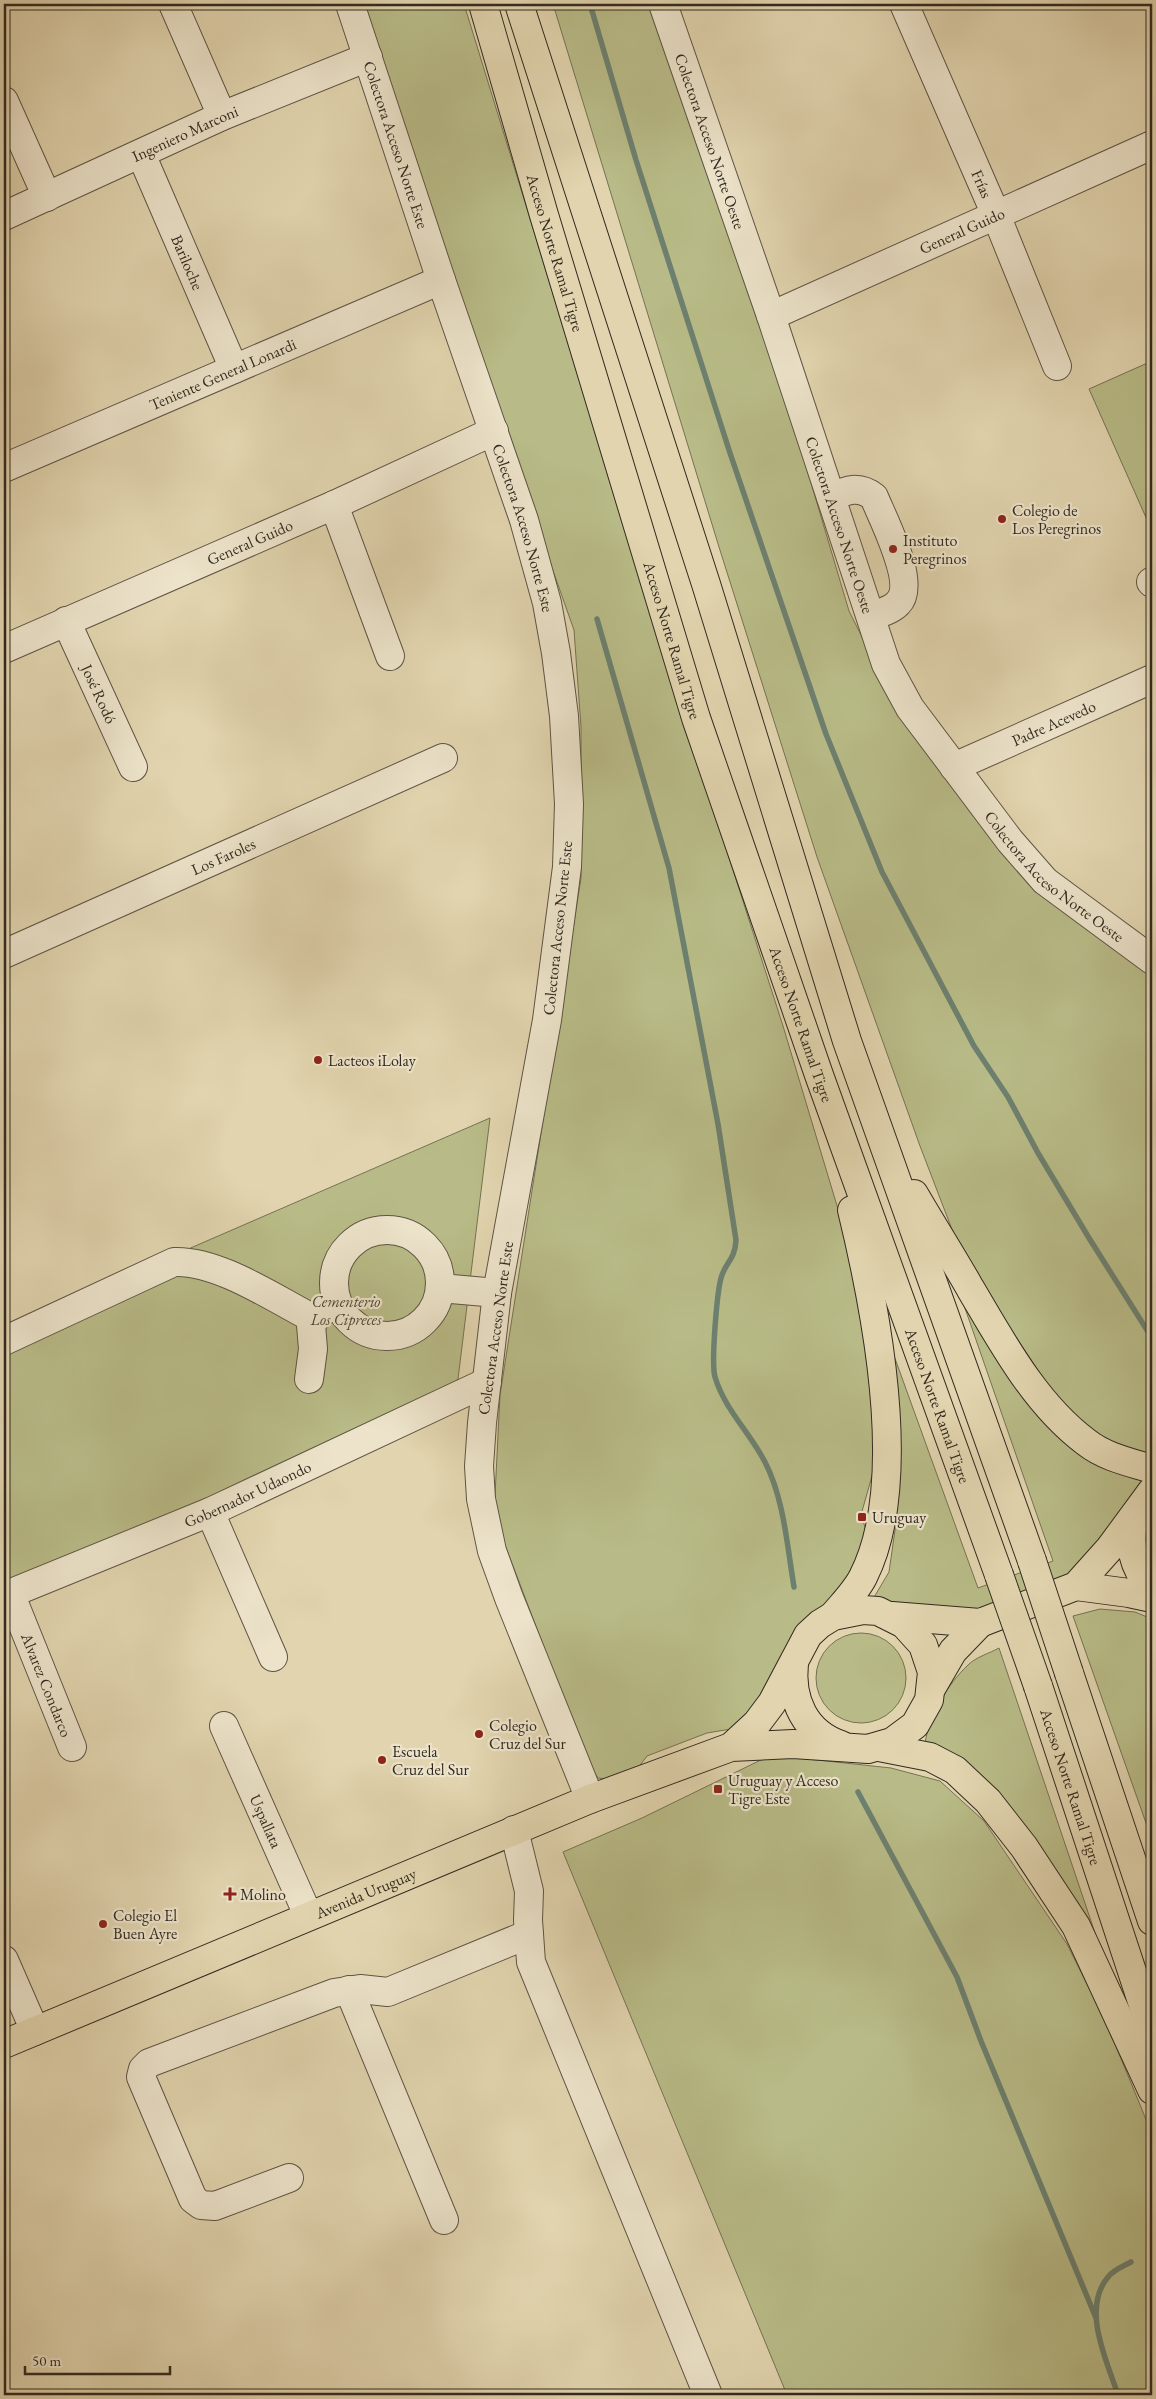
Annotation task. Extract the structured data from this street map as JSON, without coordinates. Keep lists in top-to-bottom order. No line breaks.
{"streets":{"main road":["Acceso Norte Ramal Tigre","Avenida Uruguay"],"street":["Ingeniero Marconi","Colectora Acceso Norte Oeste","Colectora Acceso Norte Este","Frías","General Guido","Bariloche","Teniente General Lonardi","José Rodó","Padre Acevedo","Los Faroles","Gobernador Udaondo","Alvarez Condarco","Uspallata"]},"crossings":[["Ingeniero Marconi","Colectora Acceso Norte Este"],["Ingeniero Marconi","Bariloche"],["Colectora Acceso Norte Oeste","General Guido"],["Colectora Acceso Norte Oeste","Padre Acevedo"],["Colectora Acceso Norte Este","General Guido"],["Colectora Acceso Norte Este","Teniente General Lonardi"],["Colectora Acceso Norte Este","Gobernador Udaondo"],["Colectora Acceso Norte Este","Avenida Uruguay"],["Frías","General Guido"],["General Guido","José Rodó"],["Bariloche","Teniente General Lonardi"],["Gobernador Udaondo","Alvarez Condarco"],["Uspallata","Avenida Uruguay"]],"parks":["Cementerio Los Cipreces"],"places":{"other":["Colegio de Los Peregrinos","Instituto Peregrinos","Lacteos iLolay","Colegio Cruz del Sur","Escuela Cruz del Sur","Colegio El Buen Ayre"],"transit":["Uruguay","Uruguay y Acceso Tigre Este"],"health":["Molino"]},"scale_bar":"50 m"}
